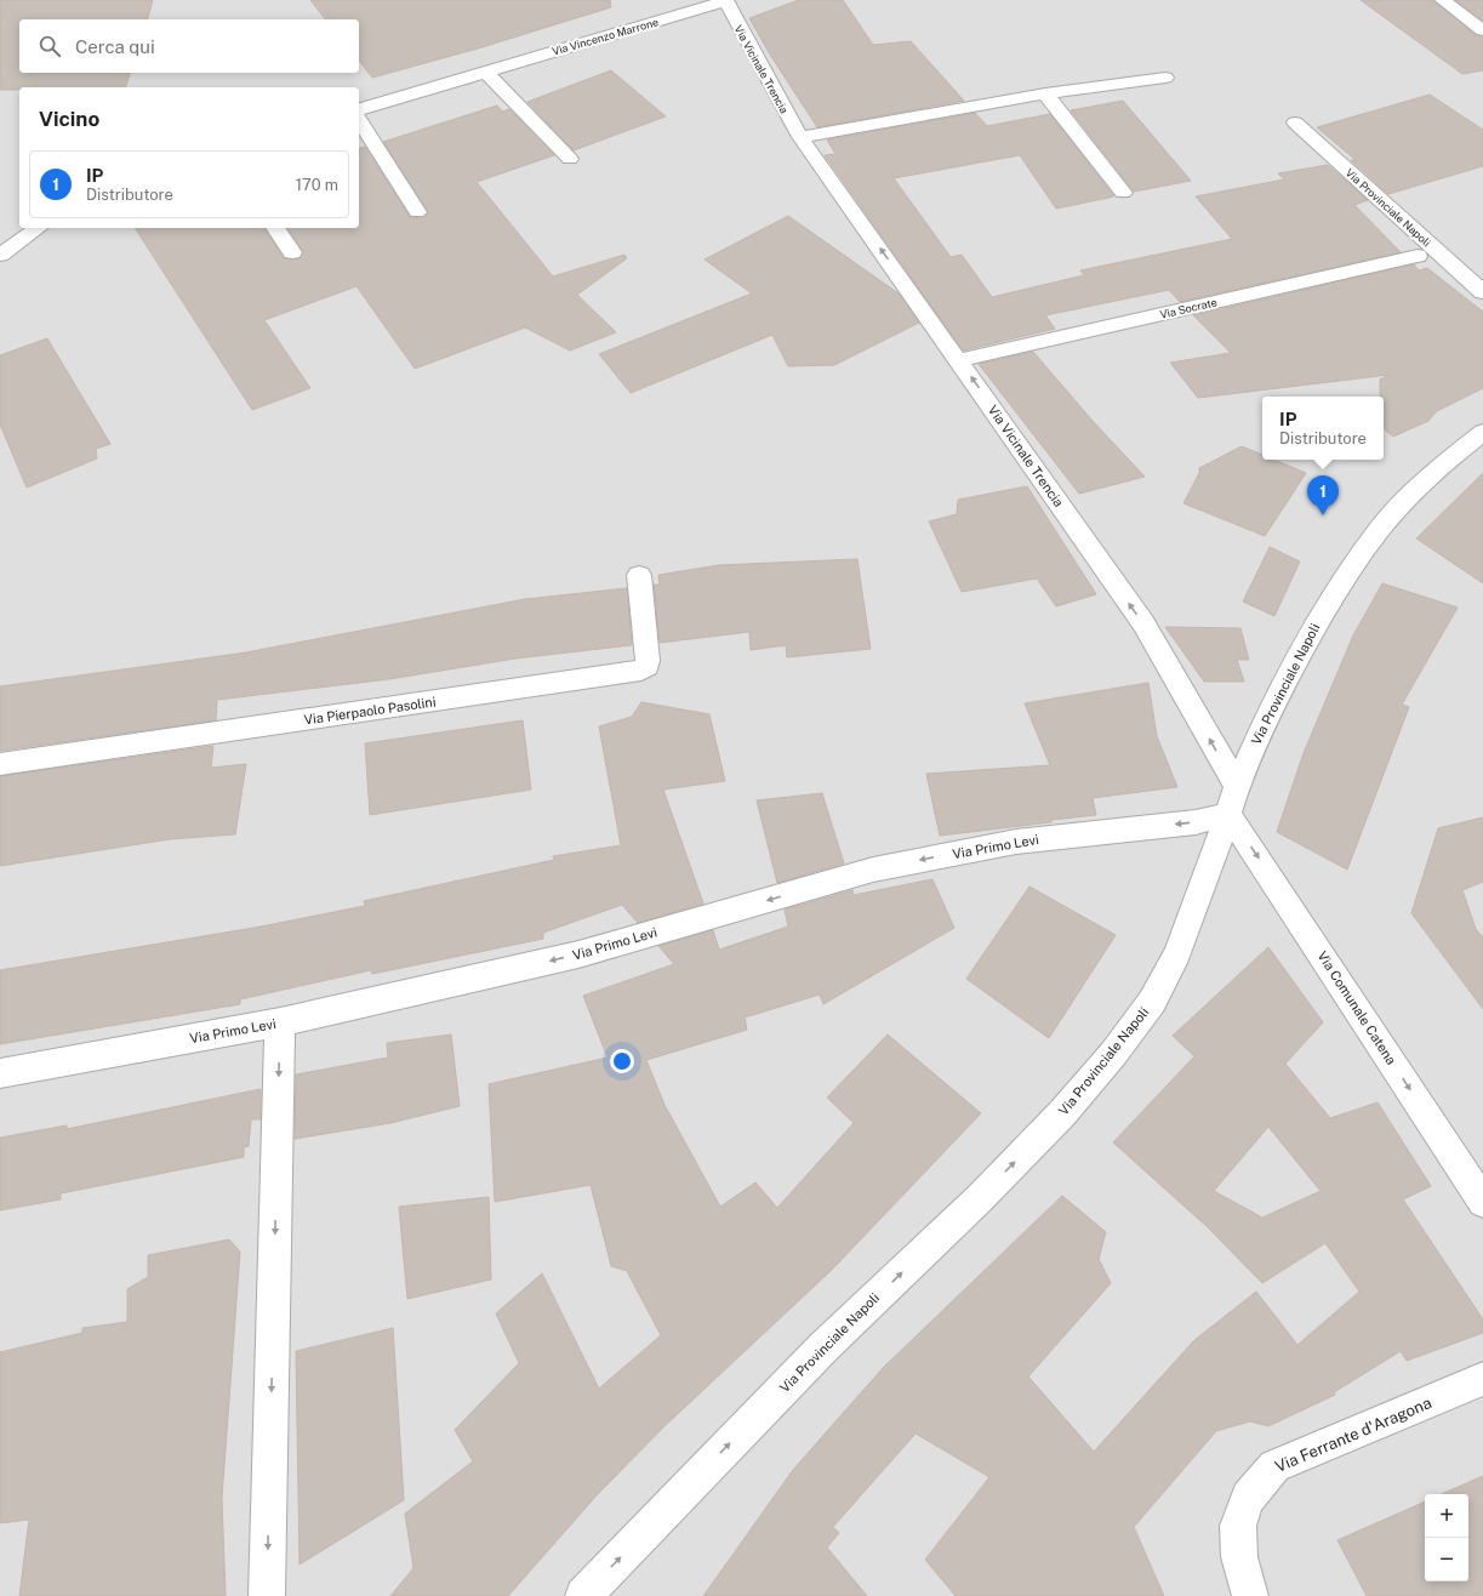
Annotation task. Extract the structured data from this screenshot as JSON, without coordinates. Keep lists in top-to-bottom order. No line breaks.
{"streets":{"street":["Via Vincenzo Marrone","Via Vicinale Trencia","Via Provinciale Napoli","Via Socrate","Via Pierpaolo Pasolini","Via Primo Levi","Via Comunale Catena","Via Ferrante d'Aragona"]},"crossings":[["Via Vincenzo Marrone","Via Vicinale Trencia"],["Via Vicinale Trencia","Via Provinciale Napoli"],["Via Vicinale Trencia","Via Socrate"],["Via Vicinale Trencia","Via Primo Levi"],["Via Vicinale Trencia","Via Comunale Catena"],["Via Provinciale Napoli","Via Primo Levi"],["Via Provinciale Napoli","Via Comunale Catena"],["Via Primo Levi","Via Comunale Catena"]],"one_way":["Via Vicinale Trencia","Via Provinciale Napoli","Via Primo Levi","Via Comunale Catena"],"page":{"search":"Cerca qui","heading":"Vicino","list":[{"mark":"1","name":"IP","note":"Distributore","value":"170 m"}],"popup":["IP","Distributore"],"pins":"1","map_buttons":["+","−"]}}
